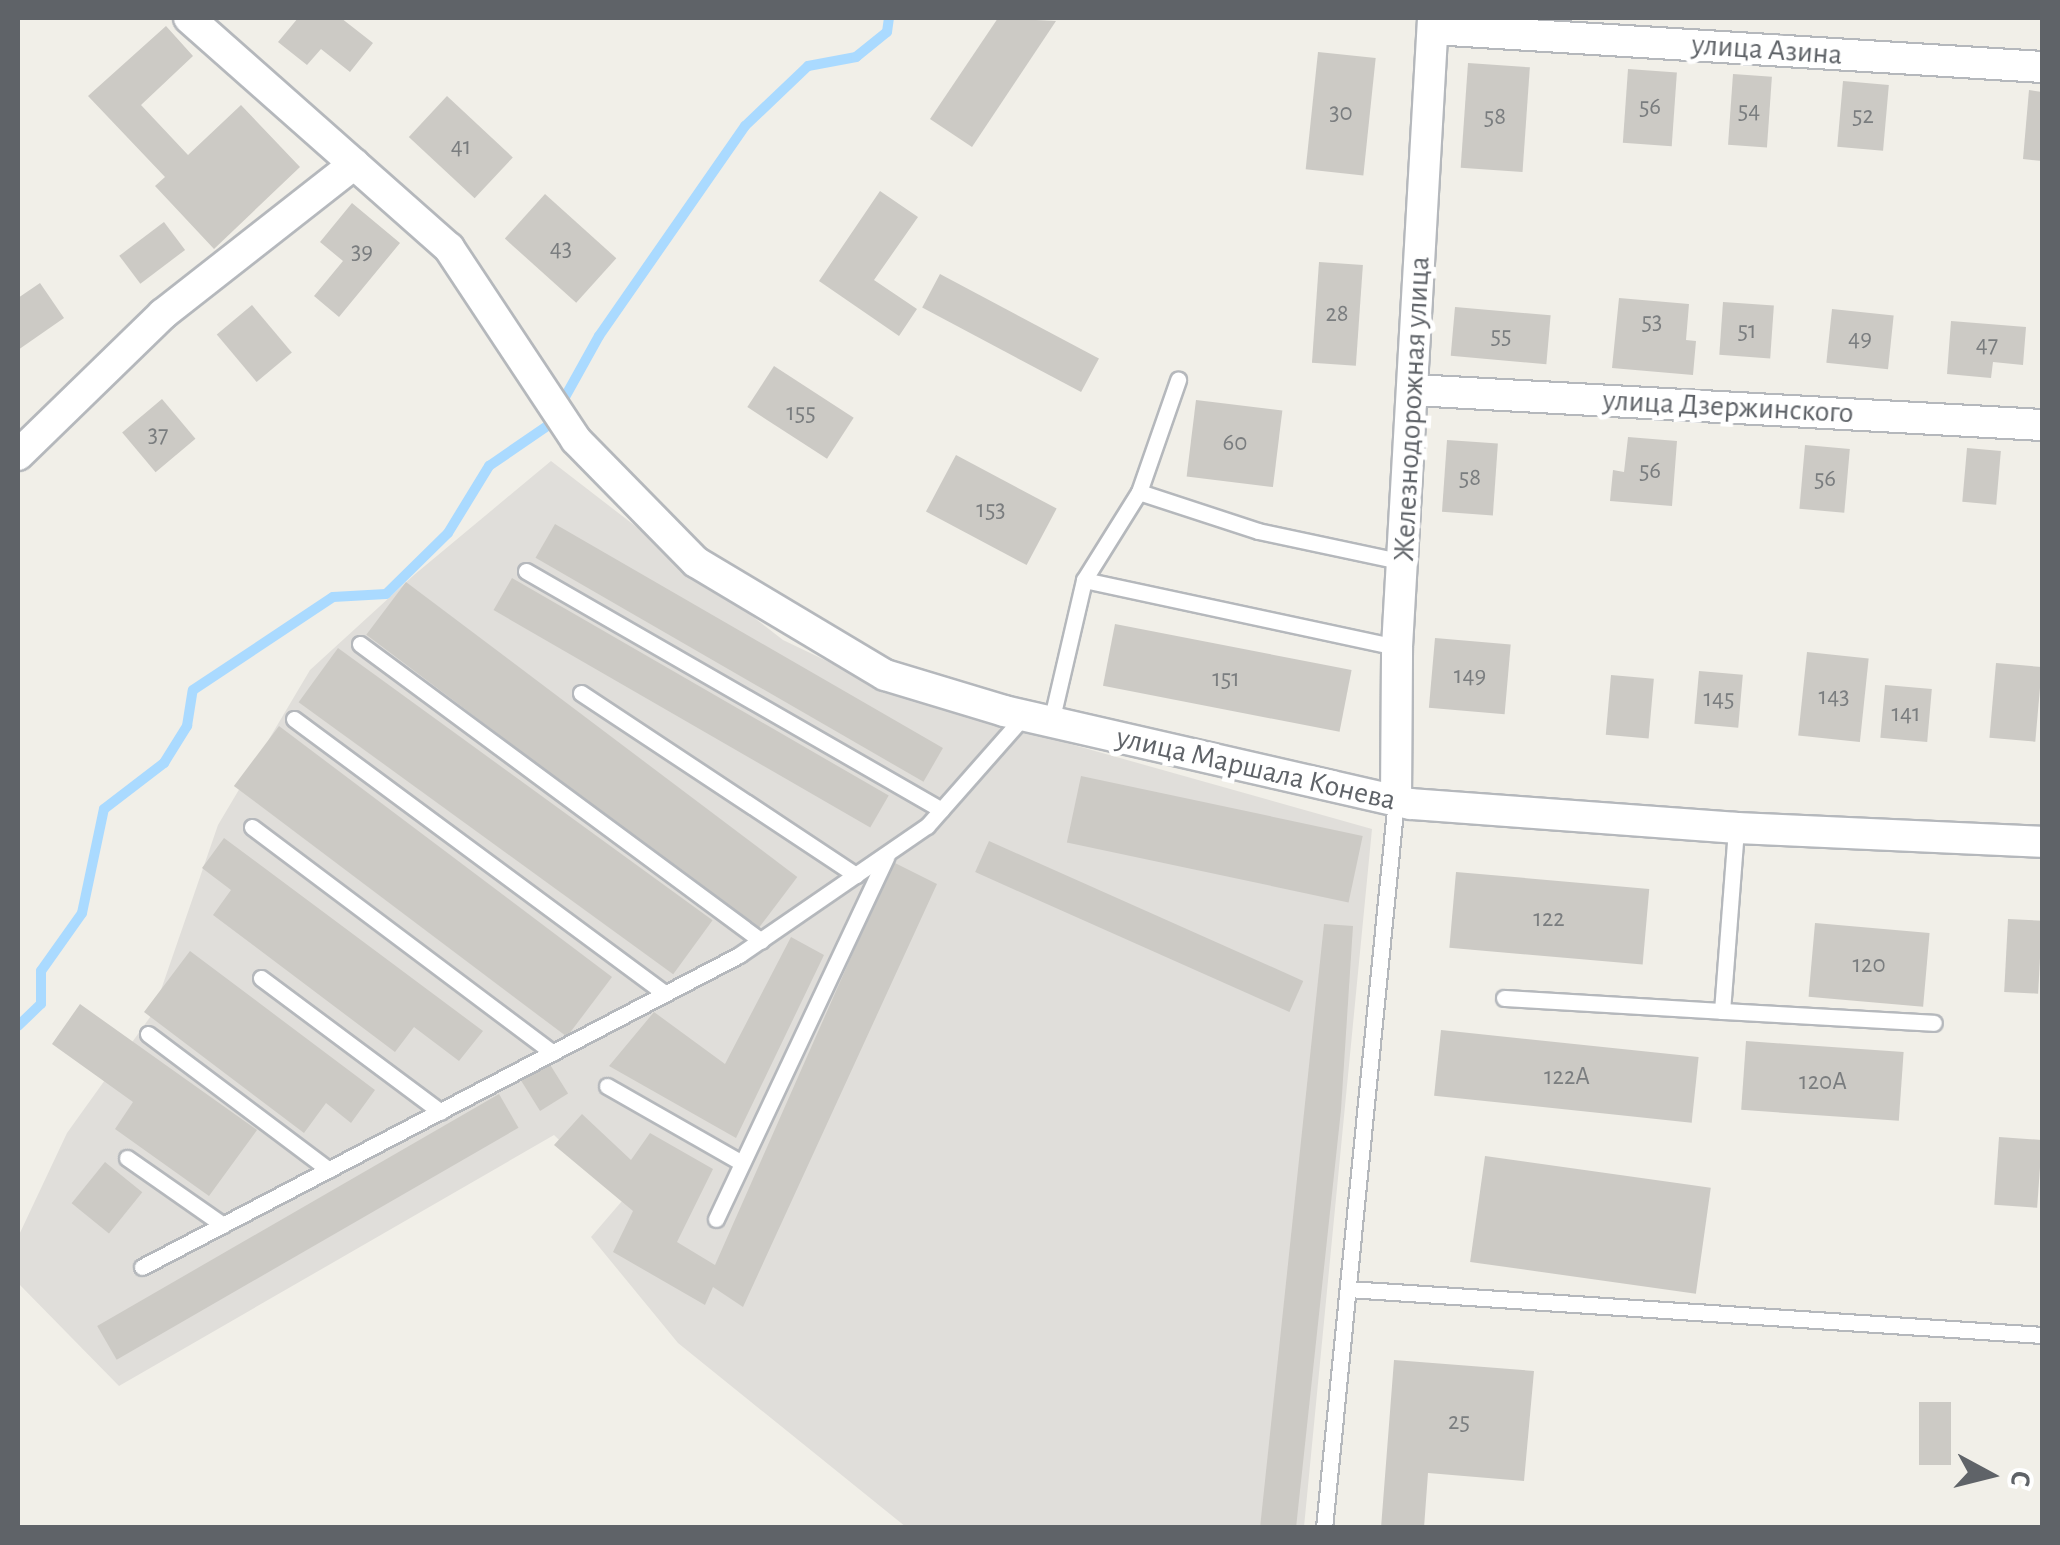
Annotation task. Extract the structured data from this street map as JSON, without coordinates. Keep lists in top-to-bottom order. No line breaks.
{"streets":{"street":["улица Азина","улица Дзержинского","Железнодорожная улица","улица Маршала Конева"]},"crossings":[["улица Азина","Железнодорожная улица"],["улица Дзержинского","Железнодорожная улица"],["Железнодорожная улица","улица Маршала Конева"]],"house_numbers":["56","54","30","52","58","41","43","39","28","53","51","55","49","47","155","37","60","56","58","56","153","149","151","143","145","141","122","120","122А","120А","25"],"north":"right"}
